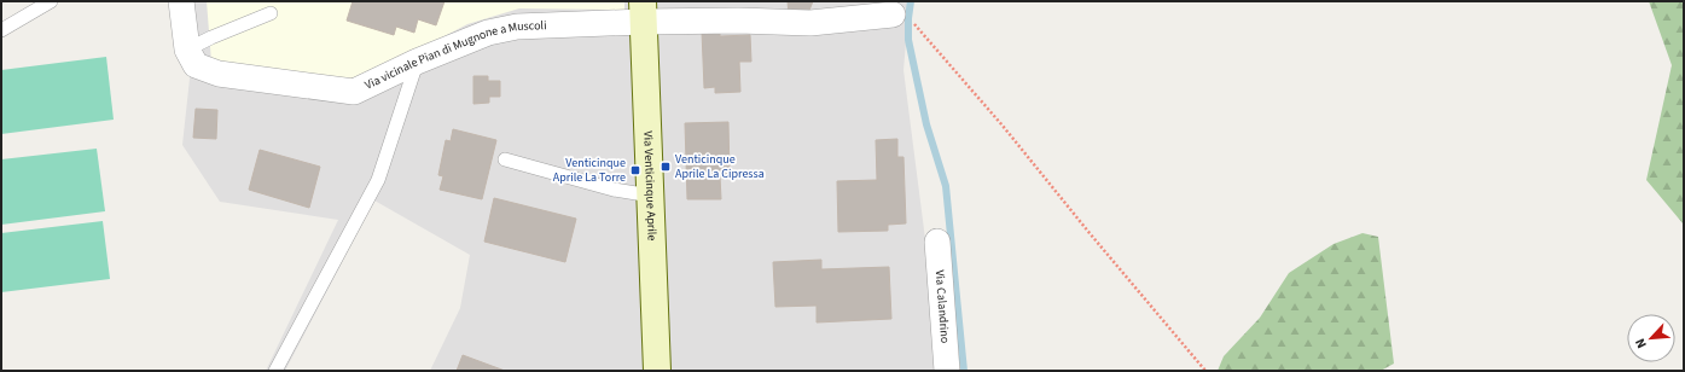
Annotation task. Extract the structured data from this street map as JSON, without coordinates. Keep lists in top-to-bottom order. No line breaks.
{"streets":{"street":["Via vicinale Pian di Mugnone a Muscoli","Via Venticinque Aprile","Via Calandrino"]},"crossings":[["Via vicinale Pian di Mugnone a Muscoli","Via Venticinque Aprile"]],"places":{"transit":["Venticinque Aprile La Cipressa","Venticinque Aprile La Torre"]},"north":"bottom left"}
